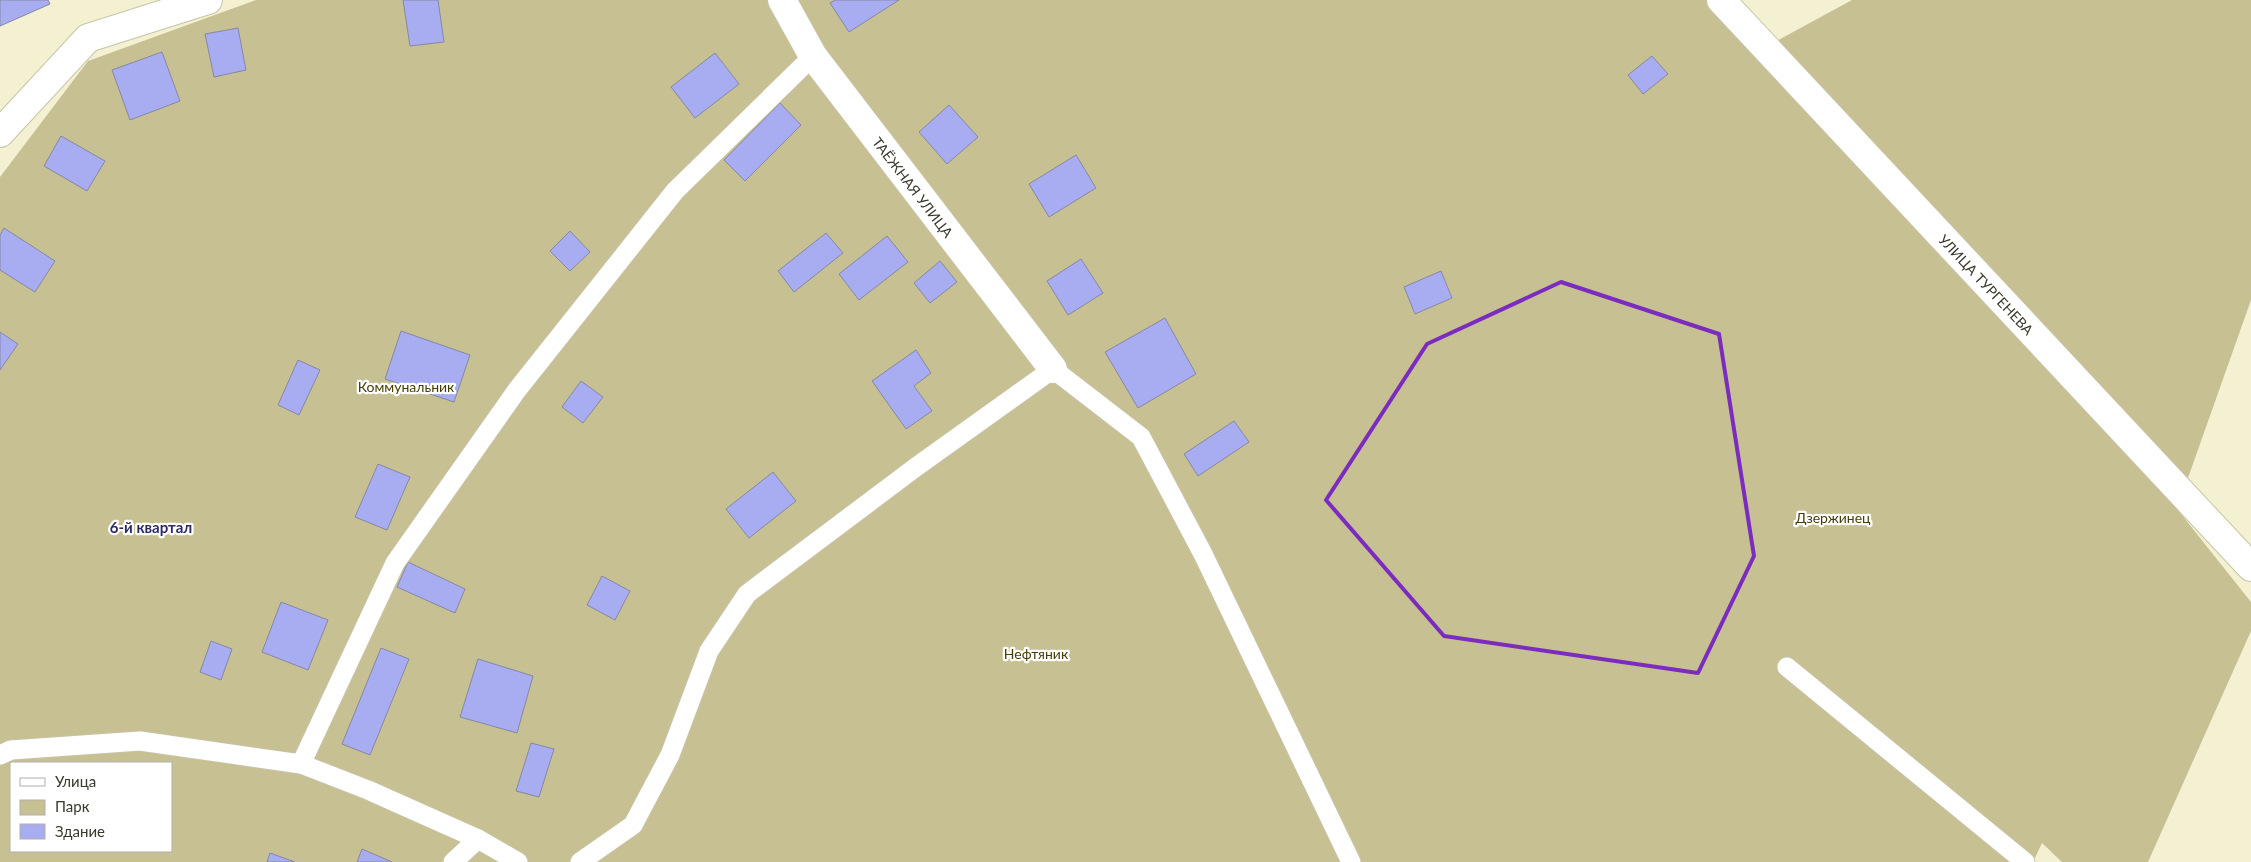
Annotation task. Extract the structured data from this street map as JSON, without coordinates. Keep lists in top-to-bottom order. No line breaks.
{"streets":{"street":["ТАЁЖНАЯ УЛИЦА","УЛИЦА ТУРГЕНЕВА"]},"districts":["6-й квартал"],"parks":["Коммунальник","Дзержинец","Нефтяник"],"legend":["Улица","Парк","Здание"]}
